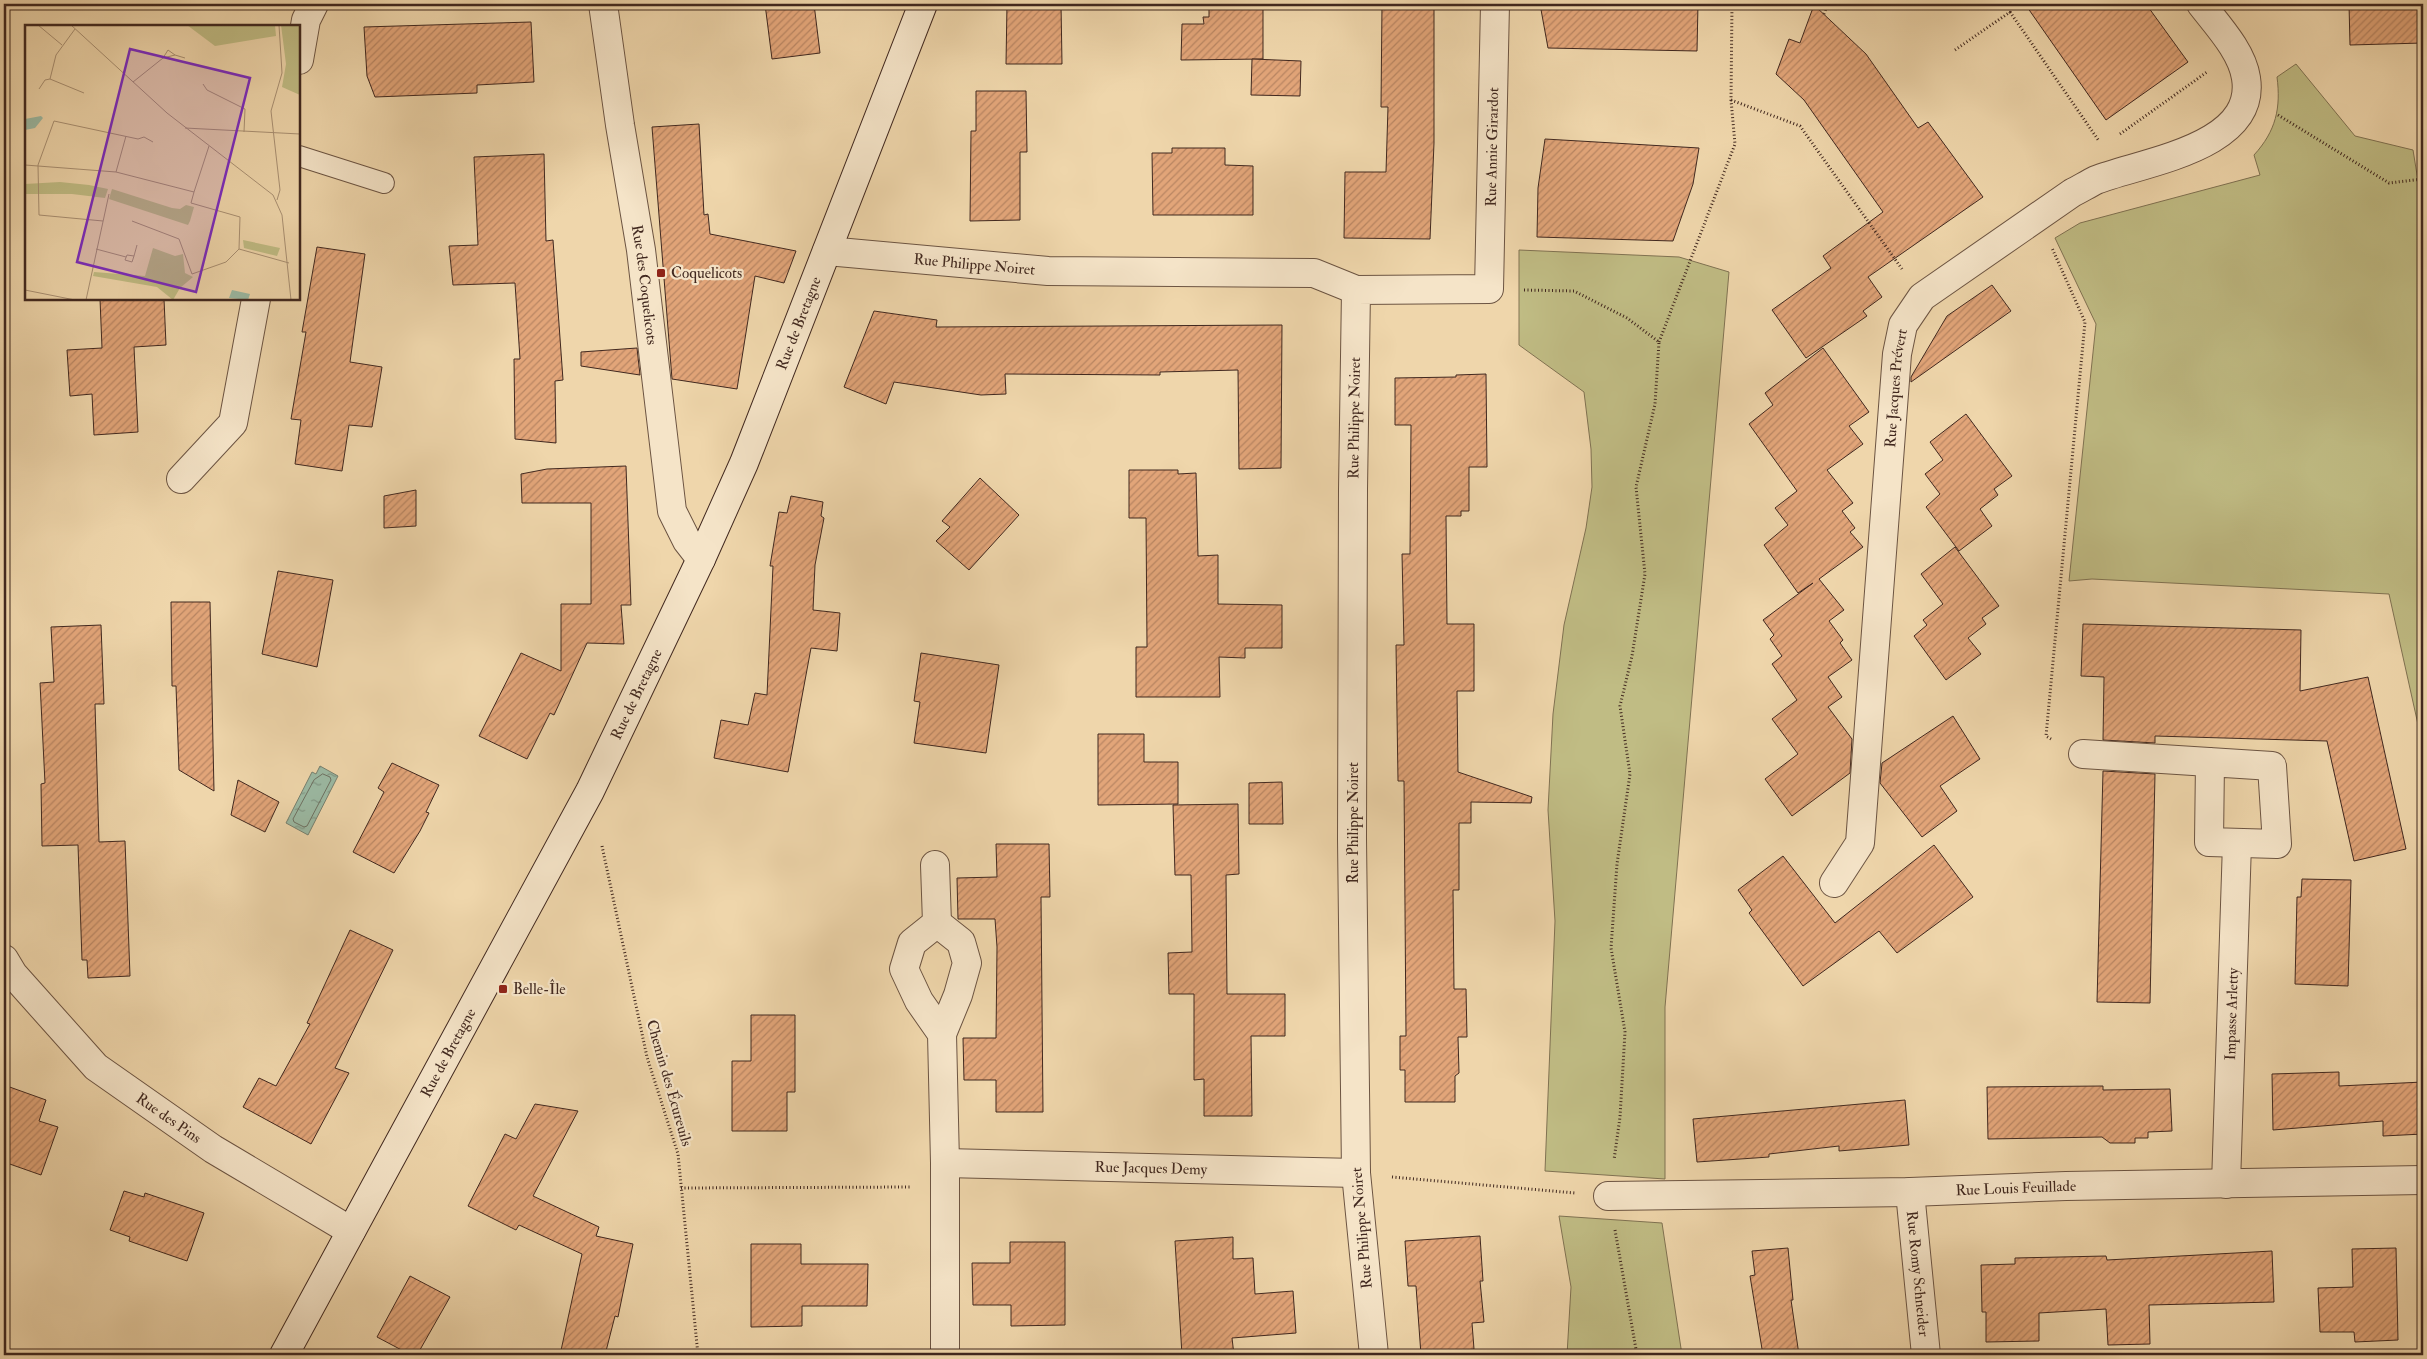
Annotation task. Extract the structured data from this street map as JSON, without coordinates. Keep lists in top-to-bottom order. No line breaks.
{"streets":{"street":["Rue Annie Girardot","Rue Philippe Noiret","Rue des Coquelicots","Rue de Bretagne","Rue Jacques Prévert","Impasse Arletty","Rue des Pins","Rue Jacques Demy","Rue Louis Feuillade","Rue Romy Schneider"],"path":["Chemin des Écureuils"]},"crossings":[["Rue Annie Girardot","Rue Philippe Noiret"],["Rue Philippe Noiret","Rue de Bretagne"],["Rue Philippe Noiret","Rue Jacques Demy"],["Rue des Coquelicots","Rue de Bretagne"],["Rue de Bretagne","Chemin des Écureuils"],["Rue de Bretagne","Rue des Pins"],["Impasse Arletty","Rue Louis Feuillade"],["Rue Louis Feuillade","Rue Romy Schneider"]],"places":{"transit":["Coquelicots","Belle-Île"]}}
